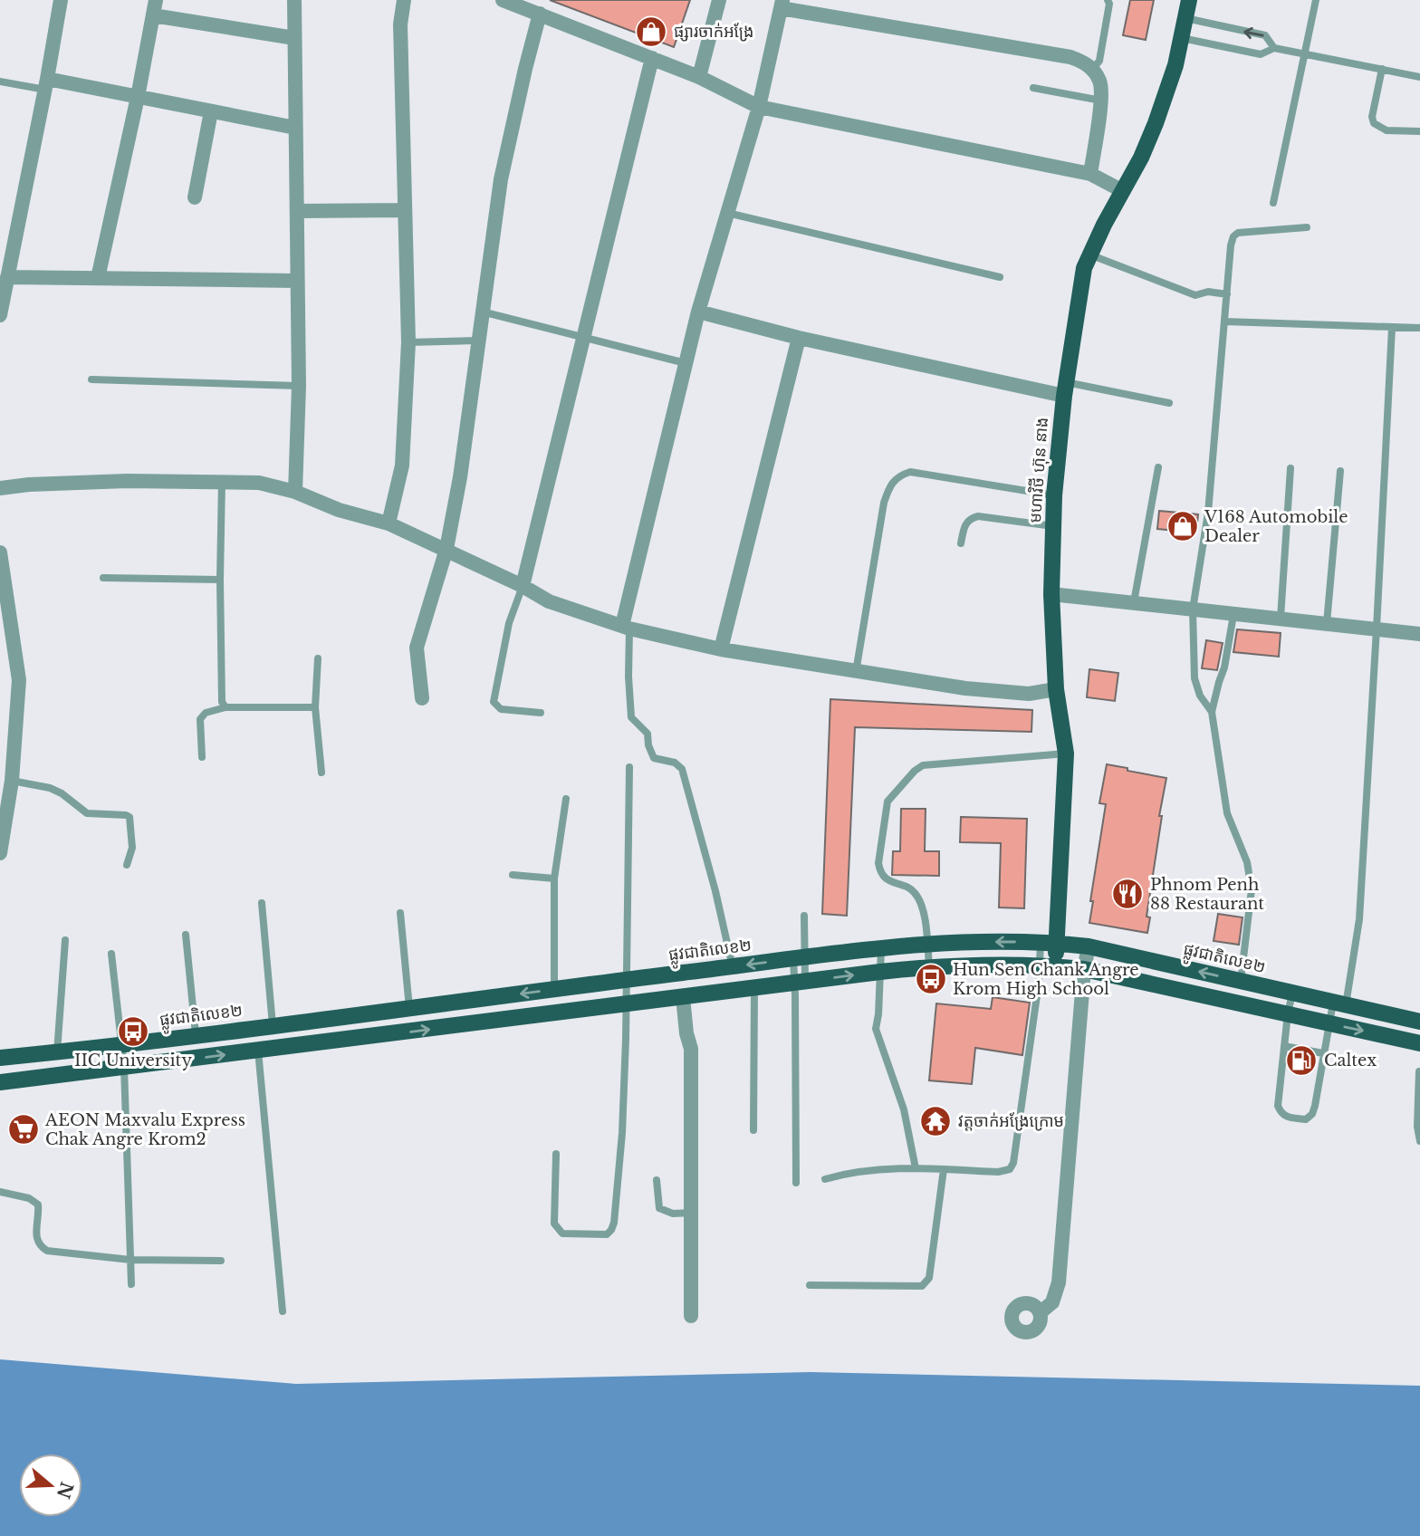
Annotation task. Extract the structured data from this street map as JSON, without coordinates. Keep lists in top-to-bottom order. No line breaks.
{"streets":{"main road":["មហាវិថី ហ៊ុន នាង","ផ្លូវជាតិលេខ២"]},"crossings":[["មហាវិថី ហ៊ុន នាង","ផ្លូវជាតិលេខ២"]],"places":{"shop":["ផ្សារចាក់អង្រែ","V168 Automobile Dealer"],"restaurant":["Phnom Penh 88 Restaurant"],"bus stop":["Hun Sen Chank Angre Krom High School","IIC University"],"fuel station":["Caltex"],"temple":["វត្តចាក់អង្រែក្រោម"],"supermarket":["AEON Maxvalu Express Chak Angre Krom2"]},"north":"right"}
